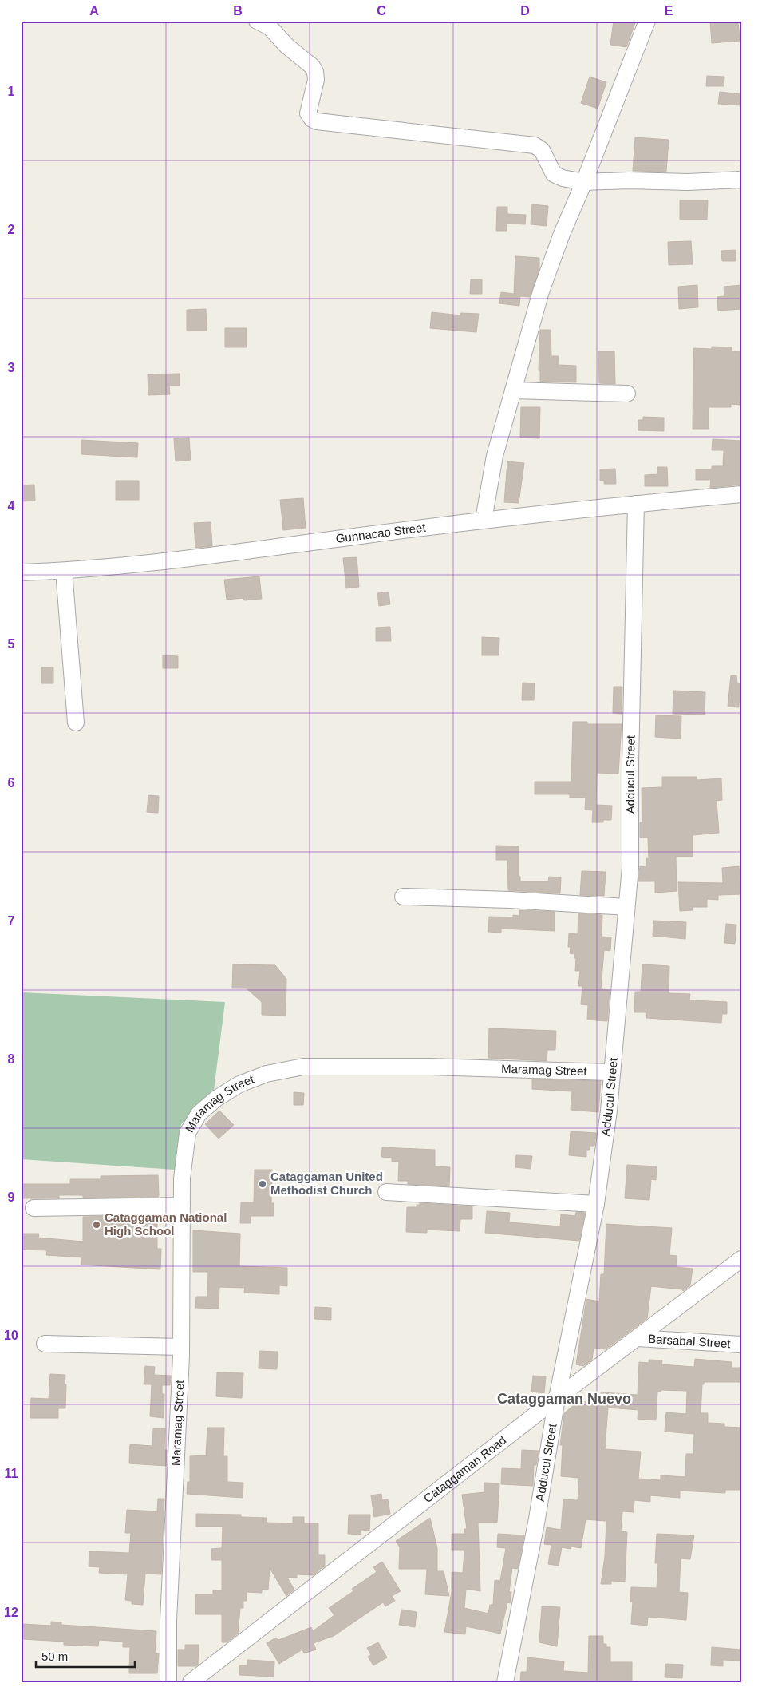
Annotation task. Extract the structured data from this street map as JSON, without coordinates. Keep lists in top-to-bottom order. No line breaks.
{"streets":{"street":["Gunnacao Street","Adducul Street","Maramag Street","Barsabal Street","Cataggaman Road"]},"crossings":[["Gunnacao Street","Adducul Street"],["Adducul Street","Maramag Street"],["Adducul Street","Cataggaman Road"],["Barsabal Street","Cataggaman Road"]],"districts":["Cataggaman Nuevo"],"places":["Cataggaman United Methodist Church","Cataggaman National High School"],"scale_bar":"50 m","grid":{"columns":["A","B","C","D","E"],"rows":["1","2","3","4","5","6","7","8","9","10","11","12"]}}
